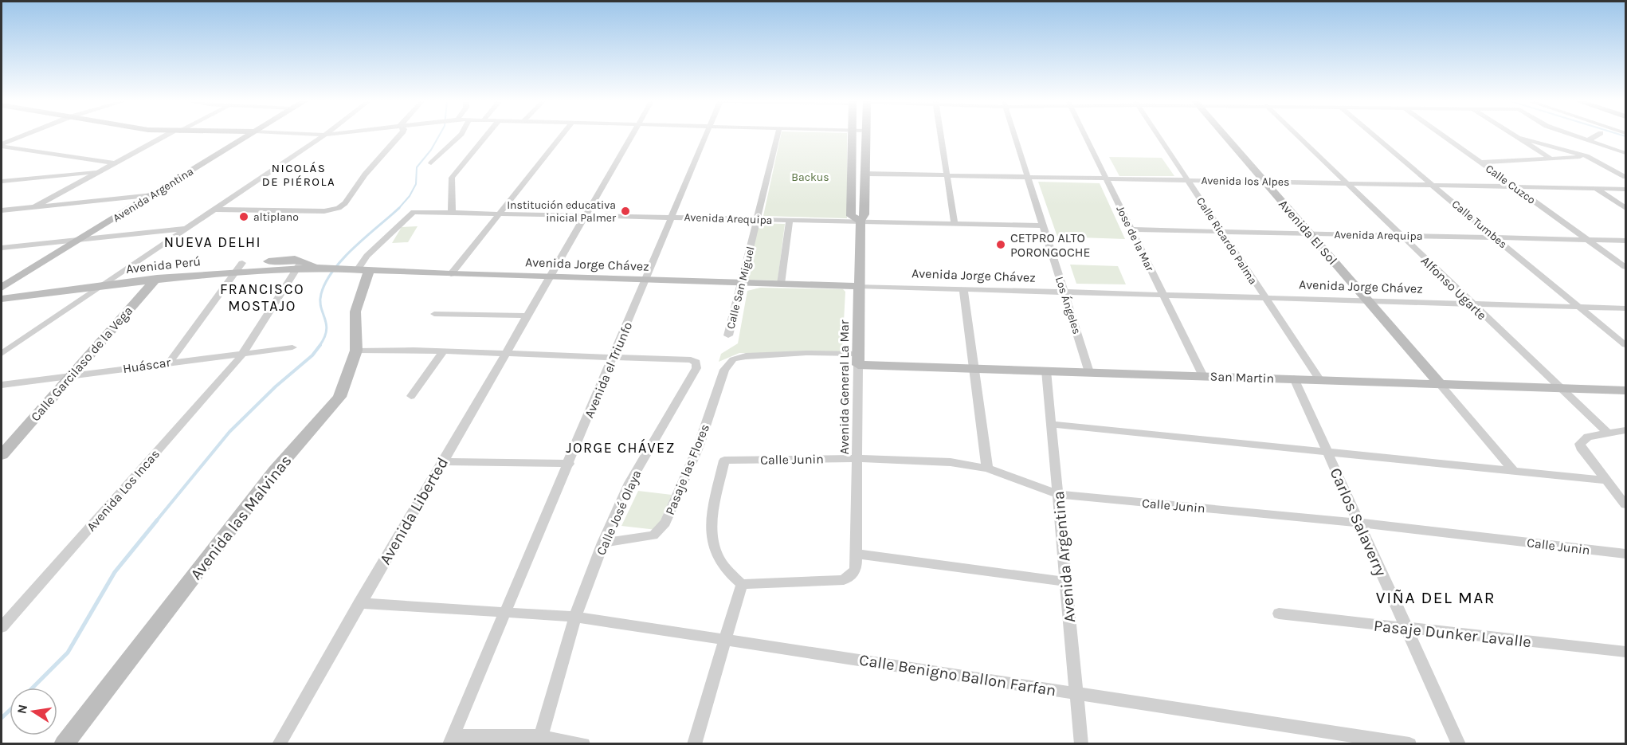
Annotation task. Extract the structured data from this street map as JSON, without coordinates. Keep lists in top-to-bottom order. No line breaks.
{"streets":{"street":["Avenida los Alpes","Calle Cuzco","Avenida Argentina","Avenida Arequipa","Calle Tumbes","Avenida El Sol","Jose de la Mar","Calle Ricardo Palma","Avenida Jorge Chávez","Avenida Perú","Calle San Miguel","Alfonso Ugarte","Los Ángeles","Calle Garcilaso de la Vega","Huáscar","Avenida el Triunfo","San Martin","Avenida General La Mar","Calle Junin","Pasaje las Flores","Avenida Los Incas","Avenida Liberted","Calle José Olaya","Avenida las Malvinas","Carlos Salaverry","Pasaje Dunker Lavalle","Calle Benigno Ballon Farfan"]},"crossings":[["Avenida los Alpes","Calle Cuzco"],["Avenida los Alpes","Calle Tumbes"],["Avenida los Alpes","Avenida El Sol"],["Avenida los Alpes","Jose de la Mar"],["Avenida los Alpes","Calle Ricardo Palma"],["Avenida los Alpes","Alfonso Ugarte"],["Avenida los Alpes","Los Ángeles"],["Avenida los Alpes","Avenida General La Mar"],["Calle Cuzco","Avenida Arequipa"],["Avenida Argentina","San Martin"],["Avenida Argentina","Calle Junin"],["Avenida Argentina","Calle Benigno Ballon Farfan"],["Avenida Arequipa","Calle Tumbes"],["Avenida Arequipa","Avenida El Sol"],["Avenida Arequipa","Jose de la Mar"],["Avenida Arequipa","Calle Ricardo Palma"],["Avenida Arequipa","Avenida Jorge Chávez"],["Avenida Arequipa","Calle San Miguel"],["Avenida Arequipa","Alfonso Ugarte"],["Avenida Arequipa","Los Ángeles"],["Avenida Arequipa","Avenida el Triunfo"],["Avenida Arequipa","Avenida General La Mar"],["Avenida Arequipa","Avenida Liberted"],["Avenida Arequipa","Avenida las Malvinas"],["Calle Tumbes","Avenida Jorge Chávez"],["Avenida El Sol","Avenida Jorge Chávez"],["Avenida El Sol","San Martin"],["Jose de la Mar","Avenida Jorge Chávez"],["Jose de la Mar","San Martin"],["Calle Ricardo Palma","Avenida Jorge Chávez"],["Calle Ricardo Palma","San Martin"],["Avenida Jorge Chávez","Avenida Perú"],["Avenida Jorge Chávez","Calle San Miguel"],["Avenida Jorge Chávez","Alfonso Ugarte"],["Avenida Jorge Chávez","Los Ángeles"],["Avenida Jorge Chávez","Avenida el Triunfo"],["Avenida Jorge Chávez","Avenida General La Mar"],["Avenida Jorge Chávez","Avenida Liberted"],["Avenida Jorge Chávez","Avenida las Malvinas"],["Avenida Perú","Calle Garcilaso de la Vega"],["Avenida Perú","Avenida Los Incas"],["Alfonso Ugarte","San Martin"],["Los Ángeles","San Martin"],["Calle Garcilaso de la Vega","Huáscar"],["Huáscar","Avenida Los Incas"],["Avenida el Triunfo","Calle José Olaya"],["Avenida el Triunfo","Calle Benigno Ballon Farfan"],["San Martin","Avenida General La Mar"],["San Martin","Pasaje las Flores"],["San Martin","Carlos Salaverry"],["Avenida General La Mar","Calle Junin"],["Avenida General La Mar","Pasaje las Flores"],["Calle Junin","Carlos Salaverry"],["Pasaje las Flores","Calle José Olaya"],["Avenida Liberted","Calle Benigno Ballon Farfan"],["Calle José Olaya","Calle Benigno Ballon Farfan"],["Carlos Salaverry","Pasaje Dunker Lavalle"]],"districts":["NICOLÁS DE PIÉROLA","NUEVA DELHI","FRANCISCO MOSTAJO","JORGE CHÁVEZ","VIÑA DEL MAR"],"parks":["Backus"],"places":["Institución educativa inicial Palmer","altiplano","CETPRO ALTO PORONGOCHE"],"north":"left"}
